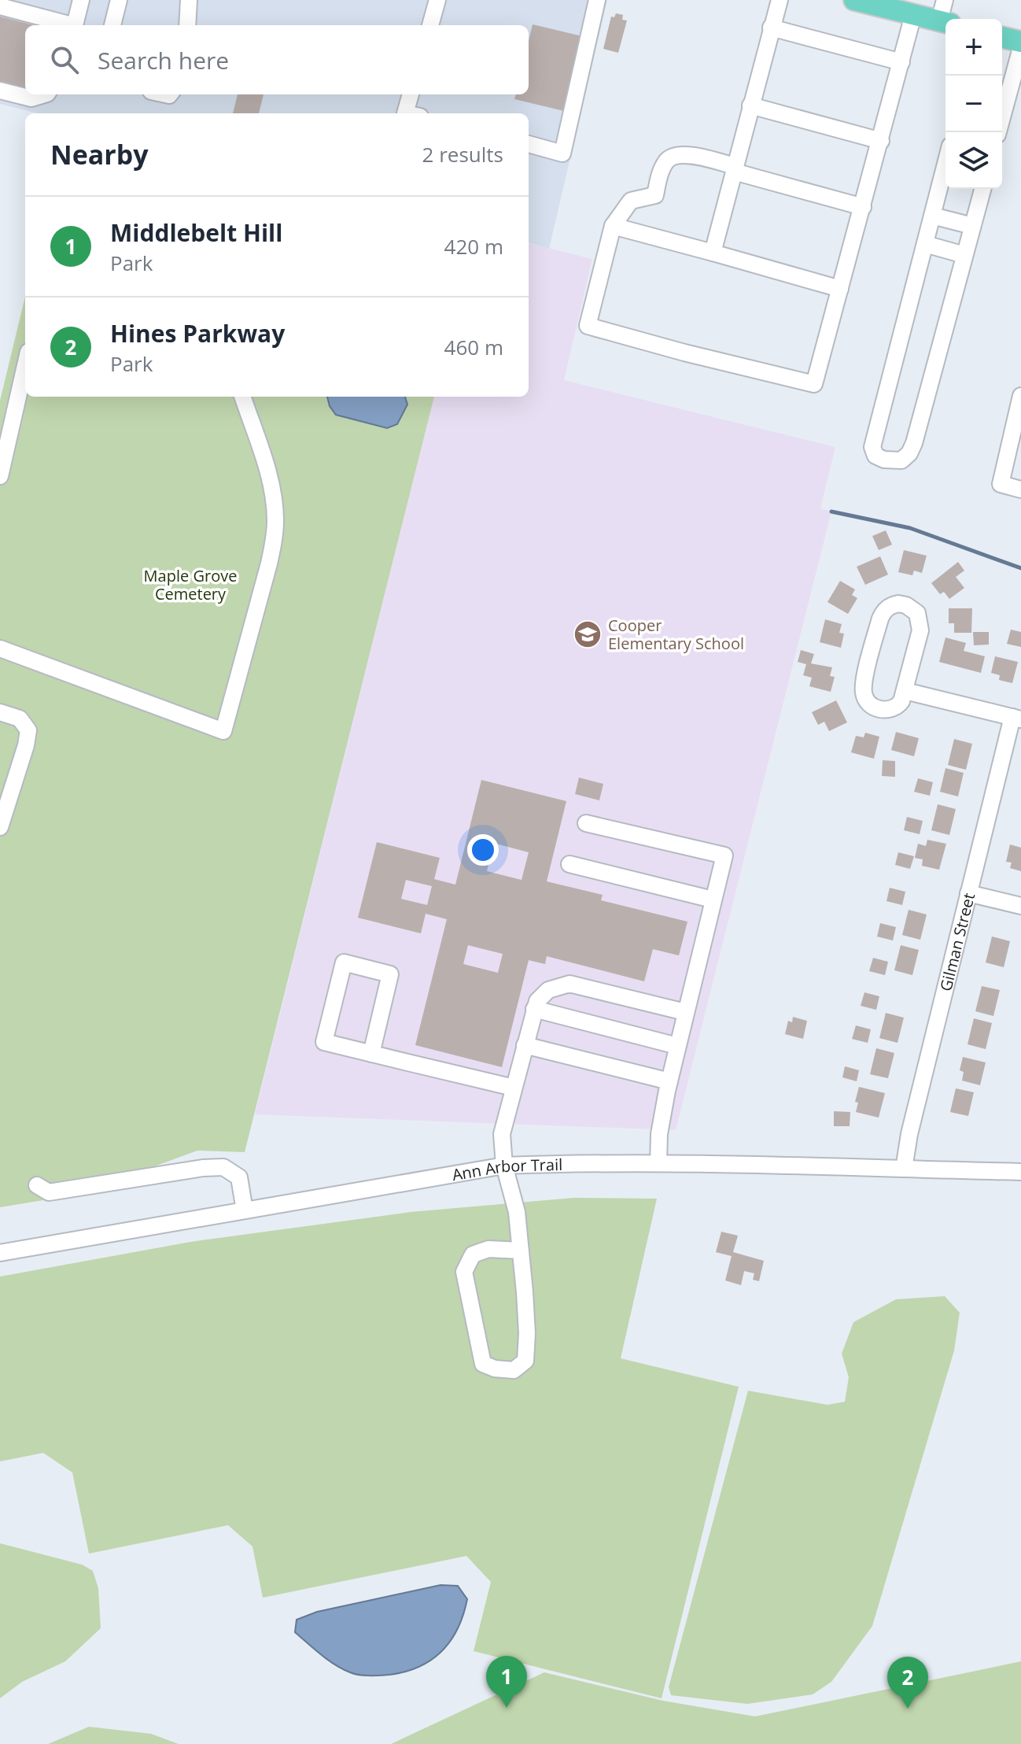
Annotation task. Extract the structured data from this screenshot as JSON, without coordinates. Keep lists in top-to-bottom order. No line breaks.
{"streets":{"street":["Gilman Street","Ann Arbor Trail"]},"crossings":[["Gilman Street","Ann Arbor Trail"]],"parks":["Maple Grove Cemetery"],"places":{"school or university":["Cooper Elementary School"]},"page":{"map_buttons":["+","−"],"search":"Search here","heading":["Nearby","2 results"],"list":[{"mark":"1","name":"Middlebelt Hill","note":"Park","value":"420 m"},{"mark":"2","name":"Hines Parkway","note":"Park","value":"460 m"}],"pins":["1","2"]}}
